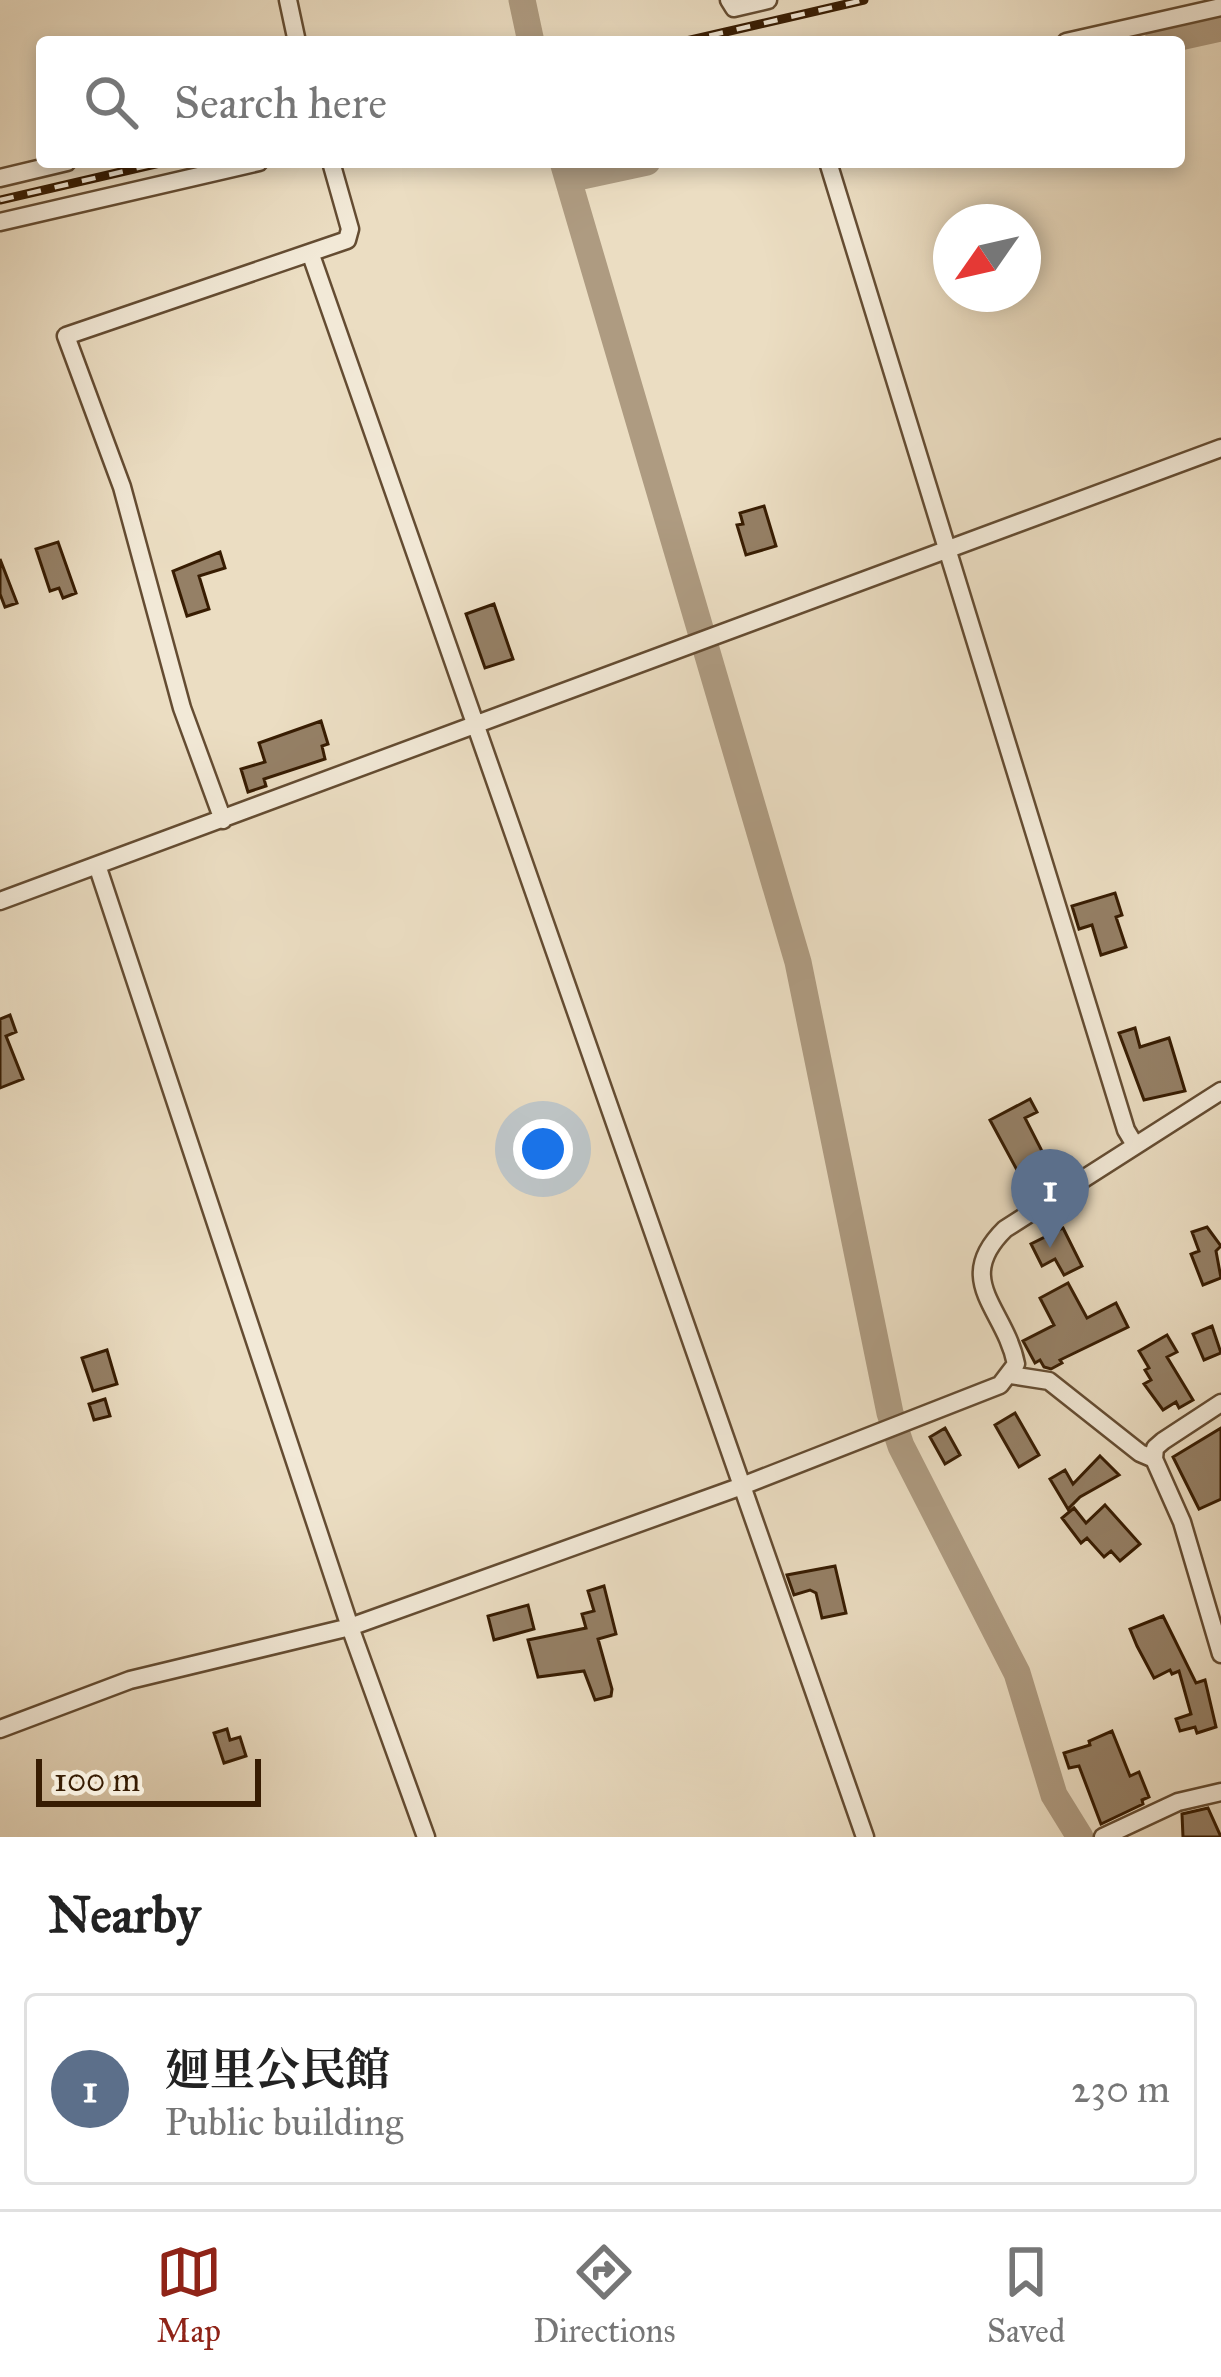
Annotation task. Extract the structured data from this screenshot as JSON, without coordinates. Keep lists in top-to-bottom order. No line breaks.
{"scale_bar":"100 m","north":"bottom left","page":{"search":"Search here","pins":"1","scale":"100 m","heading":"Nearby","list":[{"mark":"1","name":"廻里公民館","note":"Public building","value":"230 m"}],"nav":["Map","Directions","Saved"]}}
